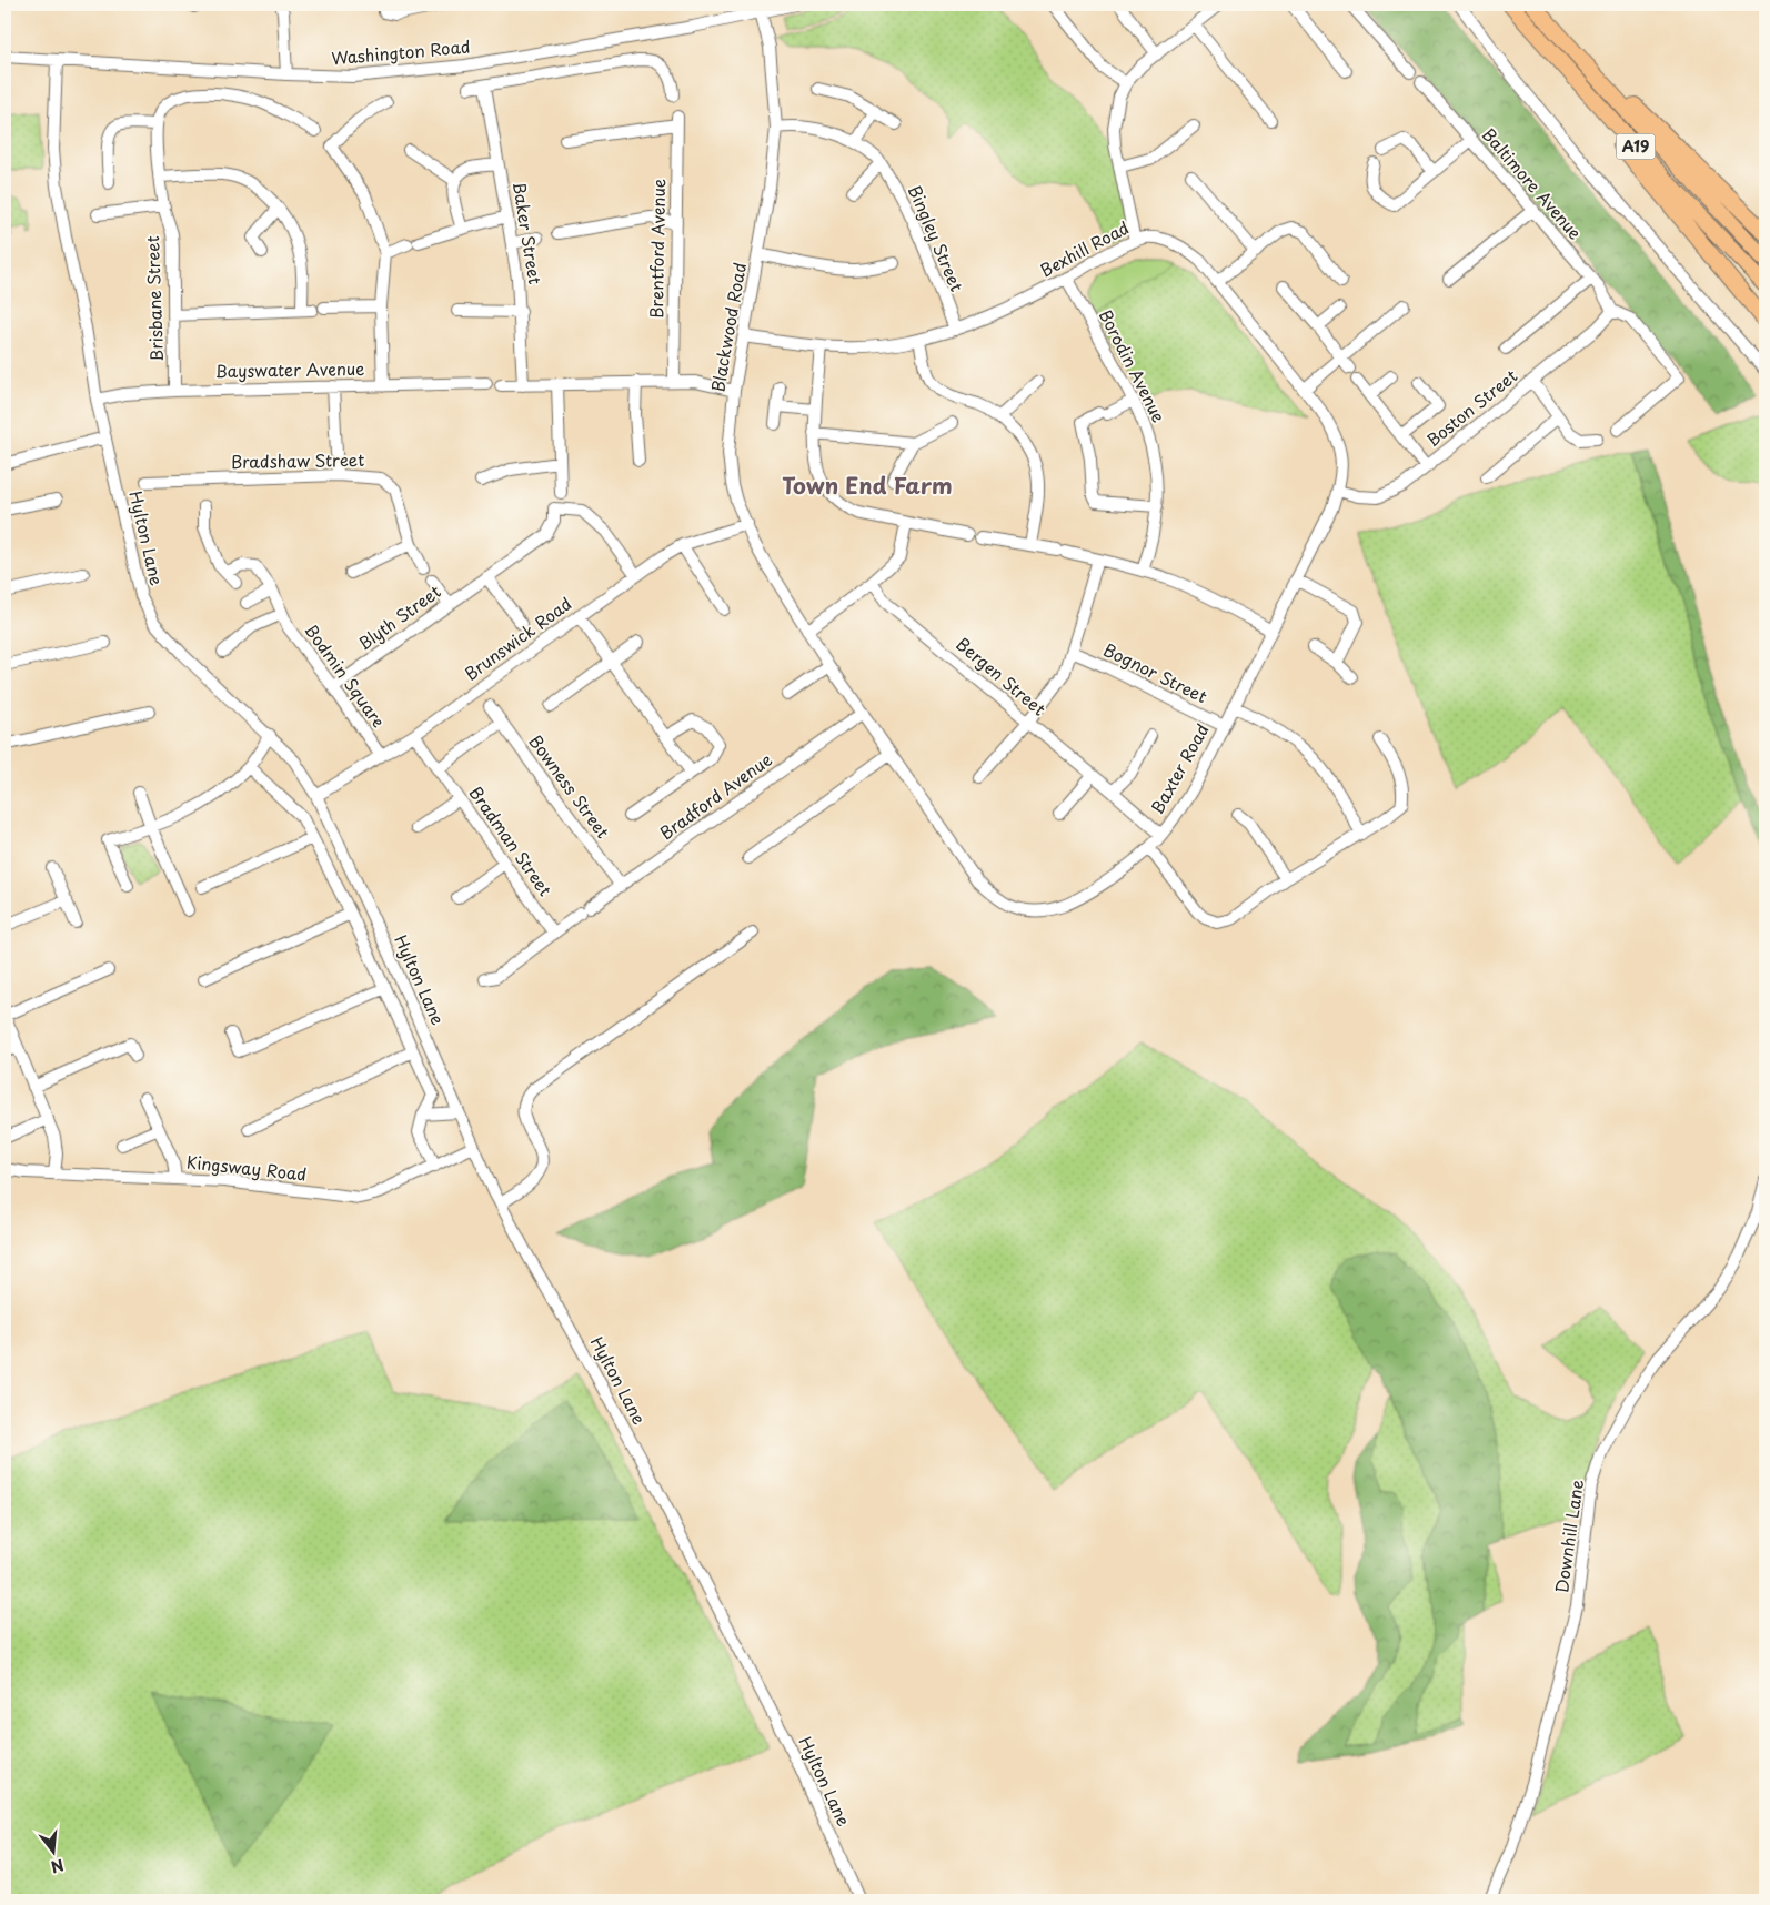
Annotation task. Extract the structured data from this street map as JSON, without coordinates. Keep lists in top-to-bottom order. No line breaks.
{"streets":{"highway":["A19"],"street":["Washington Road","Baltimore Avenue","Baker Street","Bingley Street","Brentford Avenue","Bexhill Road","Brisbane Street","Blackwood Road","Borodin Avenue","Bayswater Avenue","Boston Street","Bradshaw Street","Hylton Lane","Blyth Street","Brunswick Road","Bognor Street","Bodmin Square","Bergen Street","Baxter Road","Bowness Street","Bradford Avenue","Bradman Street","Kingsway Road","Downhill Lane"]},"crossings":[["Washington Road","Blackwood Road"],["Washington Road","Hylton Lane"],["Baltimore Avenue","Boston Street"],["Bingley Street","Bexhill Road"],["Bingley Street","Blackwood Road"],["Bexhill Road","Blackwood Road"],["Bexhill Road","Borodin Avenue"],["Bexhill Road","Boston Street"],["Bexhill Road","Baxter Road"],["Brisbane Street","Bayswater Avenue"],["Blackwood Road","Brunswick Road"],["Blackwood Road","Baxter Road"],["Bayswater Avenue","Hylton Lane"],["Boston Street","Baxter Road"],["Hylton Lane","Brunswick Road"],["Hylton Lane","Kingsway Road"],["Blyth Street","Brunswick Road"],["Blyth Street","Bodmin Square"],["Brunswick Road","Bodmin Square"],["Brunswick Road","Bradman Street"],["Bognor Street","Baxter Road"],["Bergen Street","Baxter Road"],["Baxter Road","Bradford Avenue"],["Bowness Street","Bradford Avenue"],["Bradford Avenue","Bradman Street"]],"districts":["Town End Farm"],"north":"bottom"}
